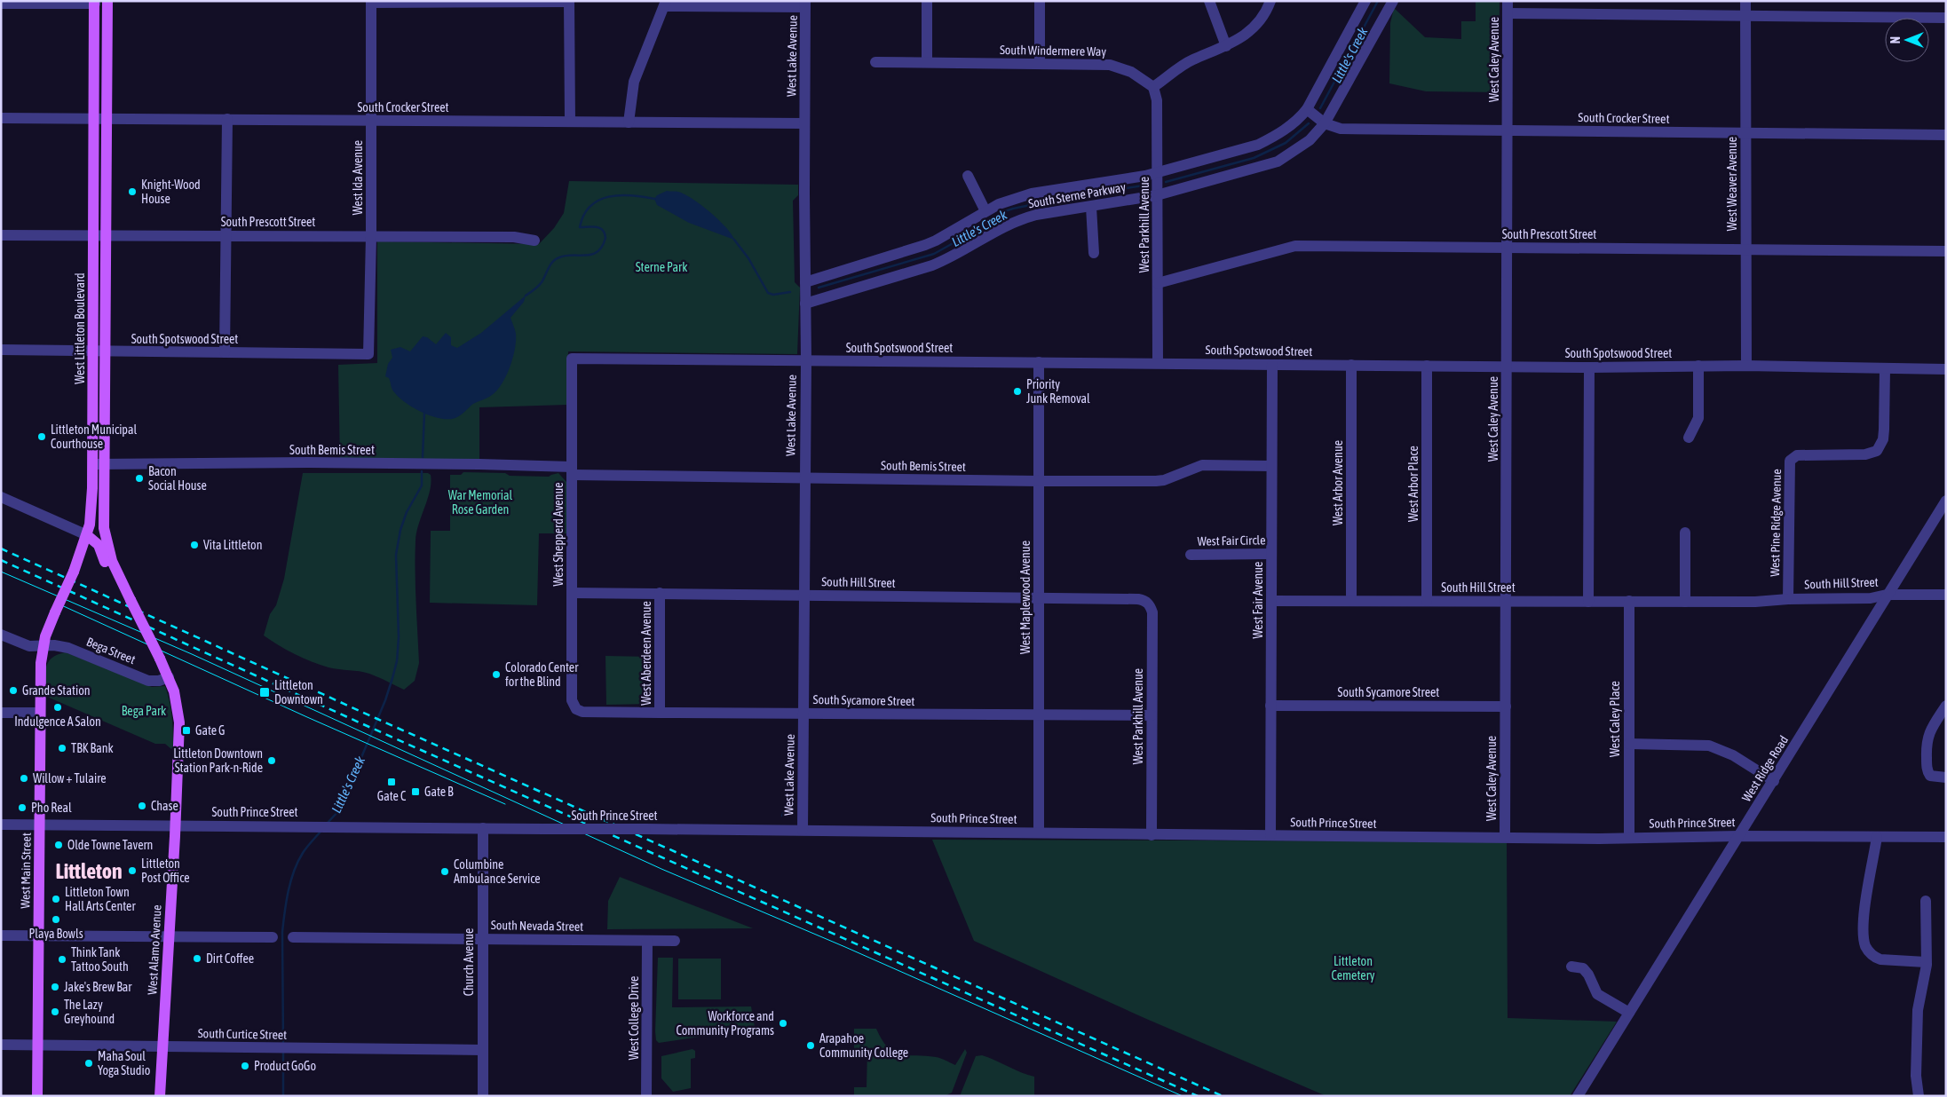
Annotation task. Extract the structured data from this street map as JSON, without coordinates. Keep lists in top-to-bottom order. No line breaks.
{"streets":{"main road":["West Littleton Boulevard","West Main Street","West Alamo Avenue"],"street":["South Windermere Way","West Lake Avenue","West Caley Avenue","South Crocker Street","West Ida Avenue","West Weaver Avenue","South Sterne Parkway","South Prescott Street","West Parkhill Avenue","South Spotswood Street","South Bemis Street","West Arbor Avenue","West Arbor Place","West Pine Ridge Avenue","West Shepperd Avenue","West Fair Circle","South Hill Street","West Maplewood Avenue","West Fair Avenue","Bega Street","West Aberdeen Avenue","South Sycamore Street","West Caley Place","West Ridge Road","South Prince Street","South Nevada Street","Church Avenue","West College Drive","South Curtice Street"]},"crossings":[["South Windermere Way","West Parkhill Avenue"],["West Lake Avenue","South Crocker Street"],["West Lake Avenue","South Sterne Parkway"],["West Lake Avenue","South Spotswood Street"],["West Lake Avenue","South Bemis Street"],["West Lake Avenue","South Hill Street"],["West Lake Avenue","South Sycamore Street"],["West Lake Avenue","South Prince Street"],["West Caley Avenue","South Crocker Street"],["West Caley Avenue","South Prescott Street"],["West Caley Avenue","South Spotswood Street"],["West Caley Avenue","South Hill Street"],["West Caley Avenue","South Sycamore Street"],["West Caley Avenue","South Prince Street"],["South Crocker Street","West Ida Avenue"],["South Crocker Street","West Weaver Avenue"],["South Crocker Street","South Sterne Parkway"],["South Crocker Street","West Littleton Boulevard"],["West Ida Avenue","South Prescott Street"],["West Ida Avenue","South Spotswood Street"],["West Weaver Avenue","South Prescott Street"],["West Weaver Avenue","South Spotswood Street"],["South Sterne Parkway","West Parkhill Avenue"],["South Prescott Street","West Parkhill Avenue"],["South Prescott Street","West Littleton Boulevard"],["West Parkhill Avenue","South Spotswood Street"],["West Parkhill Avenue","South Hill Street"],["West Parkhill Avenue","South Sycamore Street"],["West Parkhill Avenue","South Prince Street"],["West Littleton Boulevard","South Spotswood Street"],["West Littleton Boulevard","South Bemis Street"],["West Littleton Boulevard","Bega Street"],["West Littleton Boulevard","West Main Street"],["West Littleton Boulevard","West Alamo Avenue"],["South Spotswood Street","West Arbor Avenue"],["South Spotswood Street","West Arbor Place"],["South Spotswood Street","West Pine Ridge Avenue"],["South Spotswood Street","West Shepperd Avenue"],["South Spotswood Street","West Maplewood Avenue"],["South Spotswood Street","West Fair Avenue"],["South Bemis Street","West Shepperd Avenue"],["South Bemis Street","West Maplewood Avenue"],["South Bemis Street","West Fair Avenue"],["West Arbor Avenue","South Hill Street"],["West Arbor Place","South Hill Street"],["West Pine Ridge Avenue","South Hill Street"],["West Shepperd Avenue","South Hill Street"],["West Shepperd Avenue","South Sycamore Street"],["West Fair Circle","West Fair Avenue"],["South Hill Street","West Maplewood Avenue"],["South Hill Street","West Fair Avenue"],["South Hill Street","West Aberdeen Avenue"],["South Hill Street","West Caley Place"],["South Hill Street","West Ridge Road"],["West Maplewood Avenue","South Sycamore Street"],["West Maplewood Avenue","South Prince Street"],["West Fair Avenue","South Sycamore Street"],["West Fair Avenue","South Prince Street"],["Bega Street","West Main Street"],["Bega Street","West Alamo Avenue"],["West Aberdeen Avenue","South Sycamore Street"],["West Caley Place","South Prince Street"],["West Ridge Road","South Prince Street"],["South Prince Street","West Main Street"],["South Prince Street","West Alamo Avenue"],["South Prince Street","Church Avenue"],["West Main Street","South Curtice Street"],["South Nevada Street","Church Avenue"],["South Nevada Street","West College Drive"],["West Alamo Avenue","South Curtice Street"],["Church Avenue","South Curtice Street"]],"districts":["Littleton"],"water":["Little's Creek"],"parks":["Sterne Park","War Memorial Rose Garden","Bega Park","Littleton Cemetery"],"places":{"other":["Knight-Wood House","Priority Junk Removal","Littleton Municipal Courthouse","Bacon Social House","Vita Littleton","Colorado Center for the Blind","Grande Station","Indulgence A Salon","TBK Bank","Littleton Downtown Station Park-n-Ride","Willow + Tulaire","Chase","Pho Real","Olde Towne Tavern","Littleton Post Office","Columbine Ambulance Service","Littleton Town Hall Arts Center","Playa Bowls","Dirt Coffee","Think Tank Tattoo South","Jake's Brew Bar","The Lazy Greyhound","Workforce and Community Programs","Arapahoe Community College","Maha Soul Yoga Studio","Product GoGo"],"transit":["Littleton Downtown","Gate G","Gate C","Gate B"]},"north":"left"}
